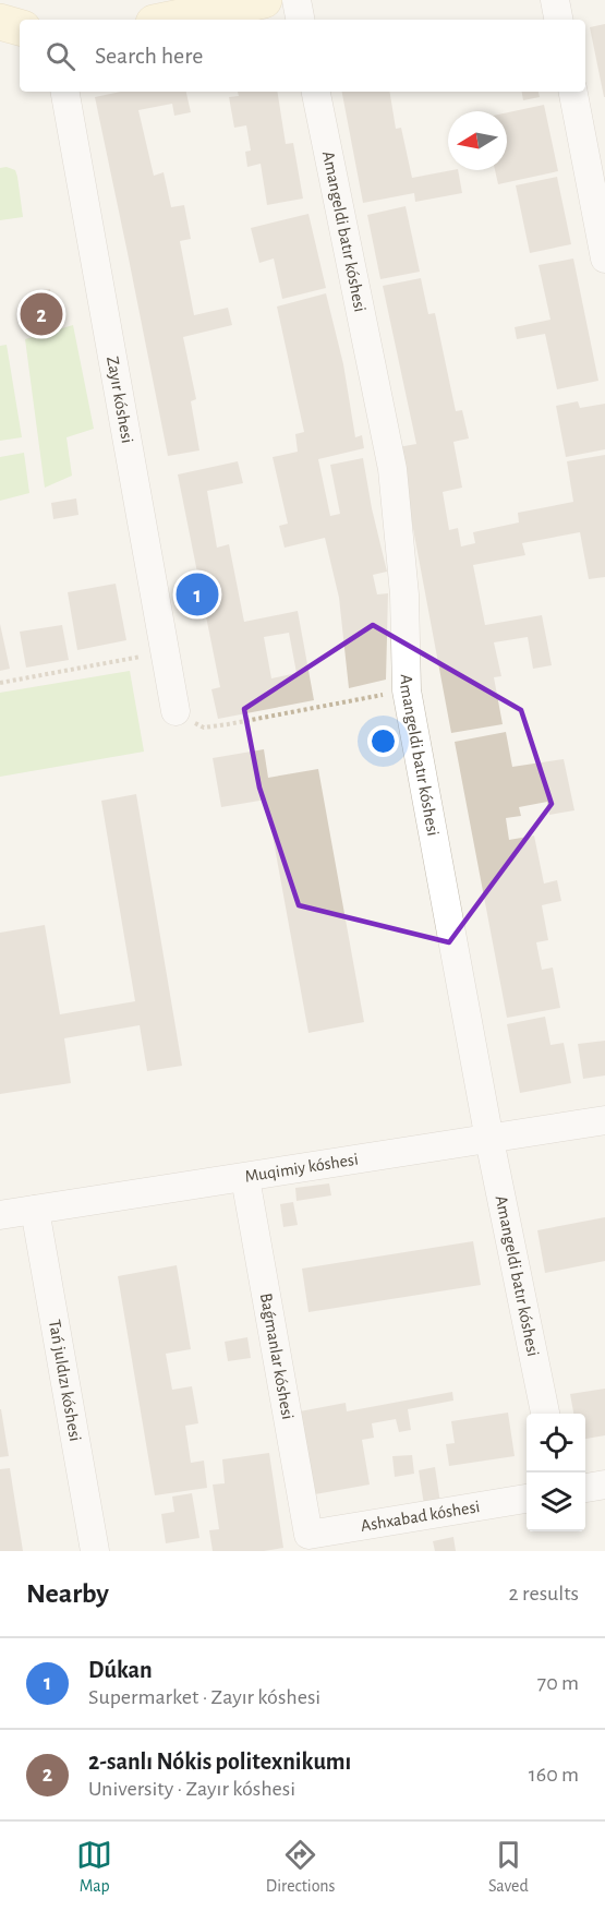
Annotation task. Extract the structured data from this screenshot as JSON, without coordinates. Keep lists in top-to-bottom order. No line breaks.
{"streets":{"street":["Amangeldi batır kóshesi","Zayır kóshesi","Muqimiy kóshesi","Baǵmanlar kóshesi","Tań juldızı kóshesi","Ashxabad kóshesi"]},"crossings":[["Amangeldi batır kóshesi","Muqimiy kóshesi"],["Muqimiy kóshesi","Baǵmanlar kóshesi"],["Muqimiy kóshesi","Tań juldızı kóshesi"],["Baǵmanlar kóshesi","Ashxabad kóshesi"]],"north":"left","page":{"search":"Search here","pins":["2","1"],"heading":["Nearby","2 results"],"list":[{"mark":"1","name":"Dúkan","note":"Supermarket · Zayır kóshesi","value":"70 m"},{"mark":"2","name":"2-sanlı Nókis politexnikumı","note":"University · Zayır kóshesi","value":"160 m"}],"nav":["Map","Directions","Saved"]}}
